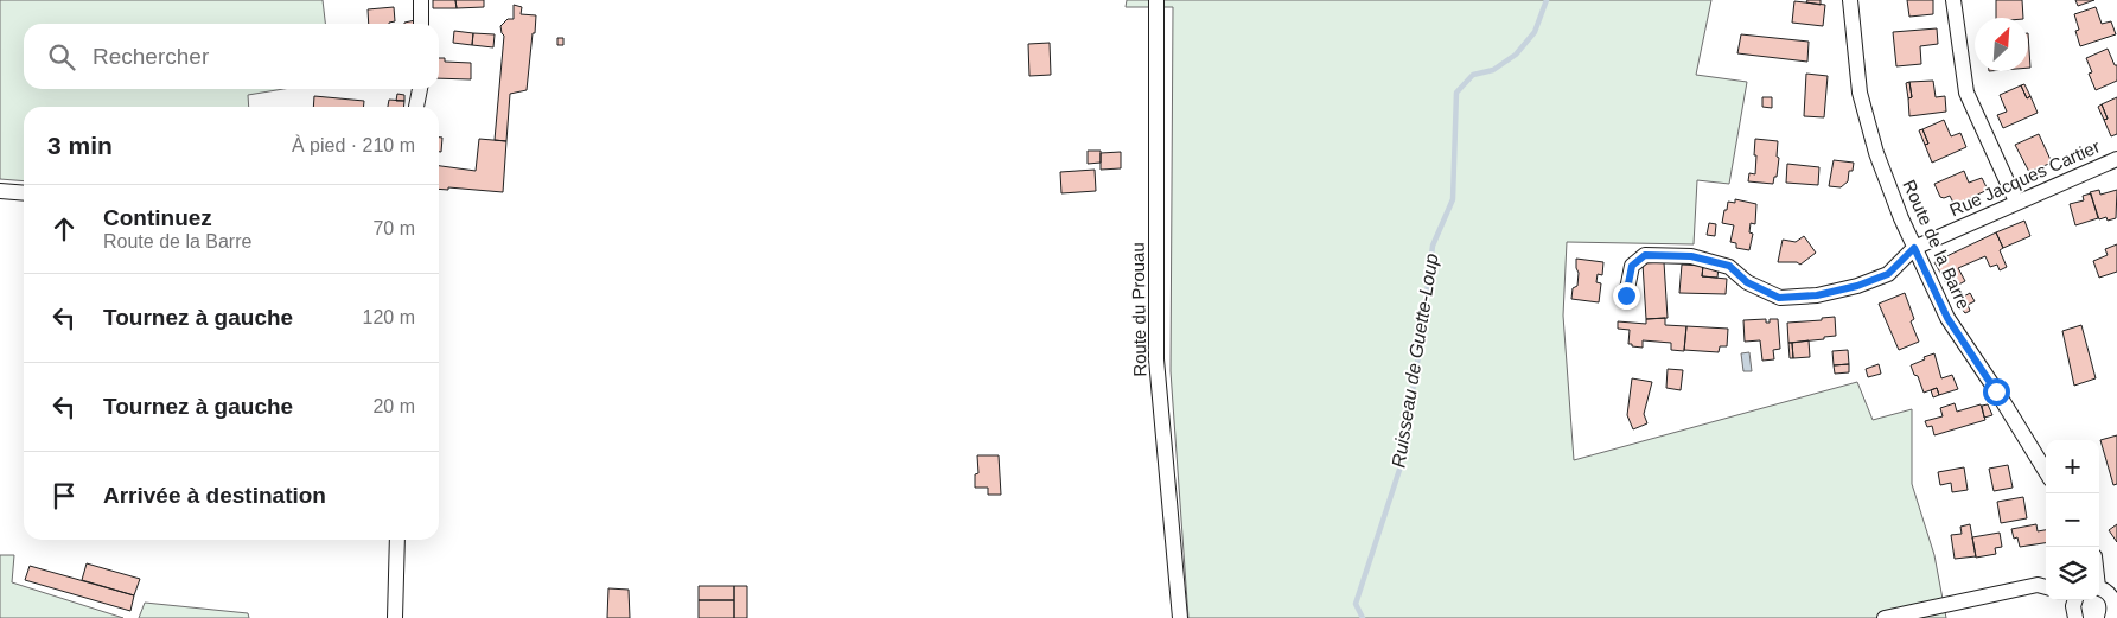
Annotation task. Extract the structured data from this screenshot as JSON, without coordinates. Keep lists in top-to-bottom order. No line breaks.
{"streets":{"street":["Rue Jacques Cartier","Route de la Barre","Route du Prouau"]},"crossings":[["Rue Jacques Cartier","Route de la Barre"]],"water":["Ruisseau de Guette-Loup"],"north":"top right","page":{"search":"Rechercher","heading":["3 min","À pied · 210 m"],"list":[["Continuez","Route de la Barre","70 m"],["Tournez à gauche","120 m"],["Tournez à gauche","20 m"],"Arrivée à destination"],"map_buttons":["+","−"]}}
